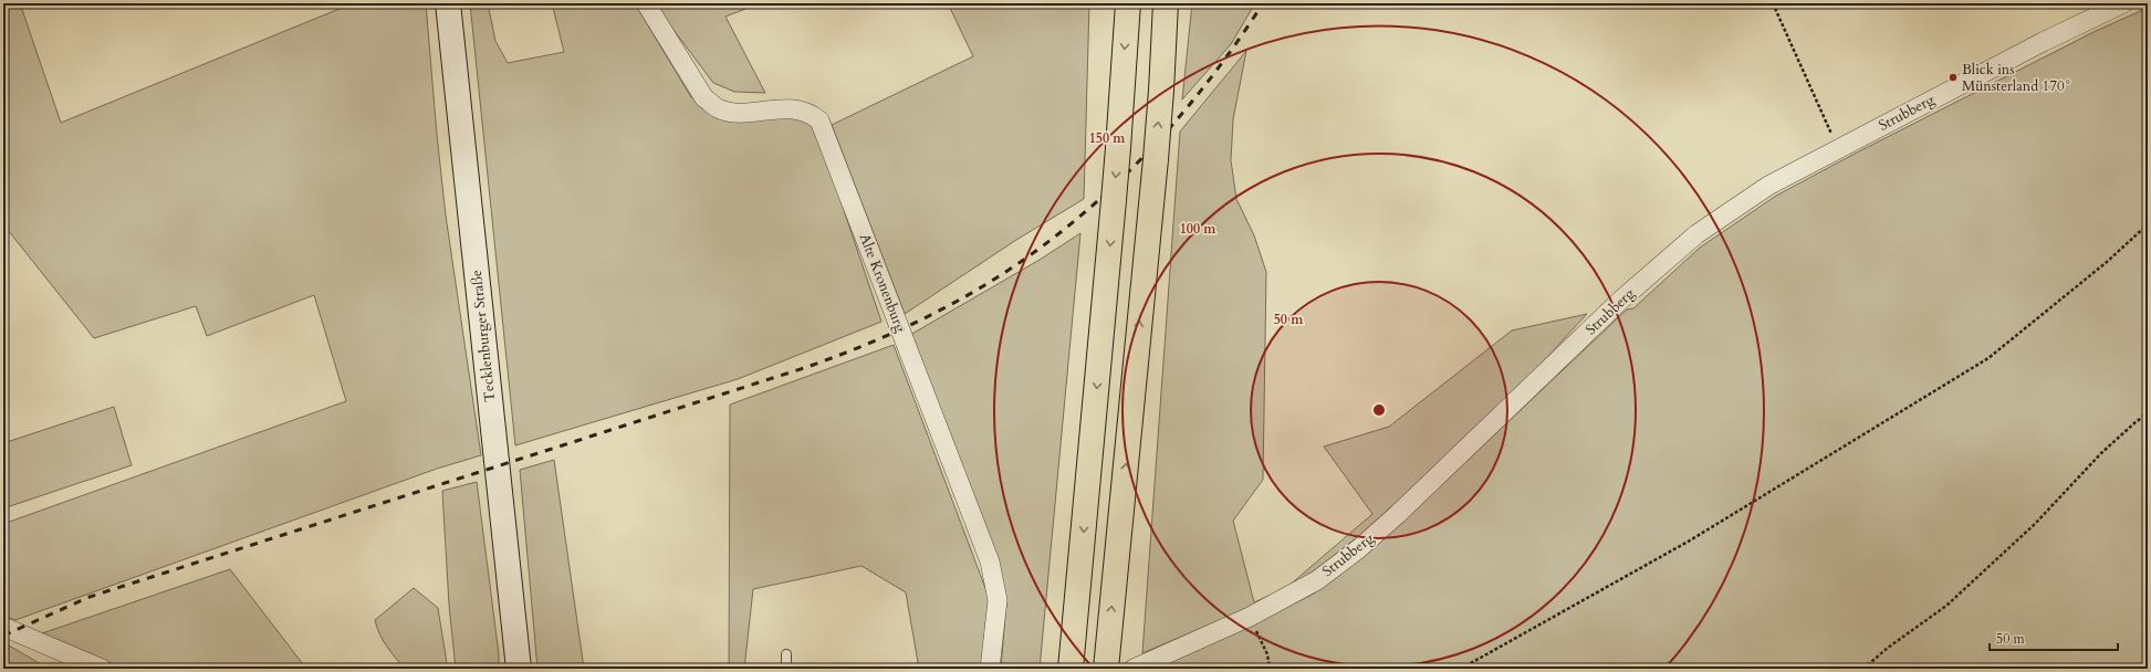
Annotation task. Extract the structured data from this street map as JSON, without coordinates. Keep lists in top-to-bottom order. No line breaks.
{"streets":{"main road":["Tecklenburger Straße"],"street":["Strubberg","Alte Kronenburg"]},"places":["Blick ins Münsterland 170°"],"scale_bar":"50 m","rings":["150 m","100 m","50 m"]}
